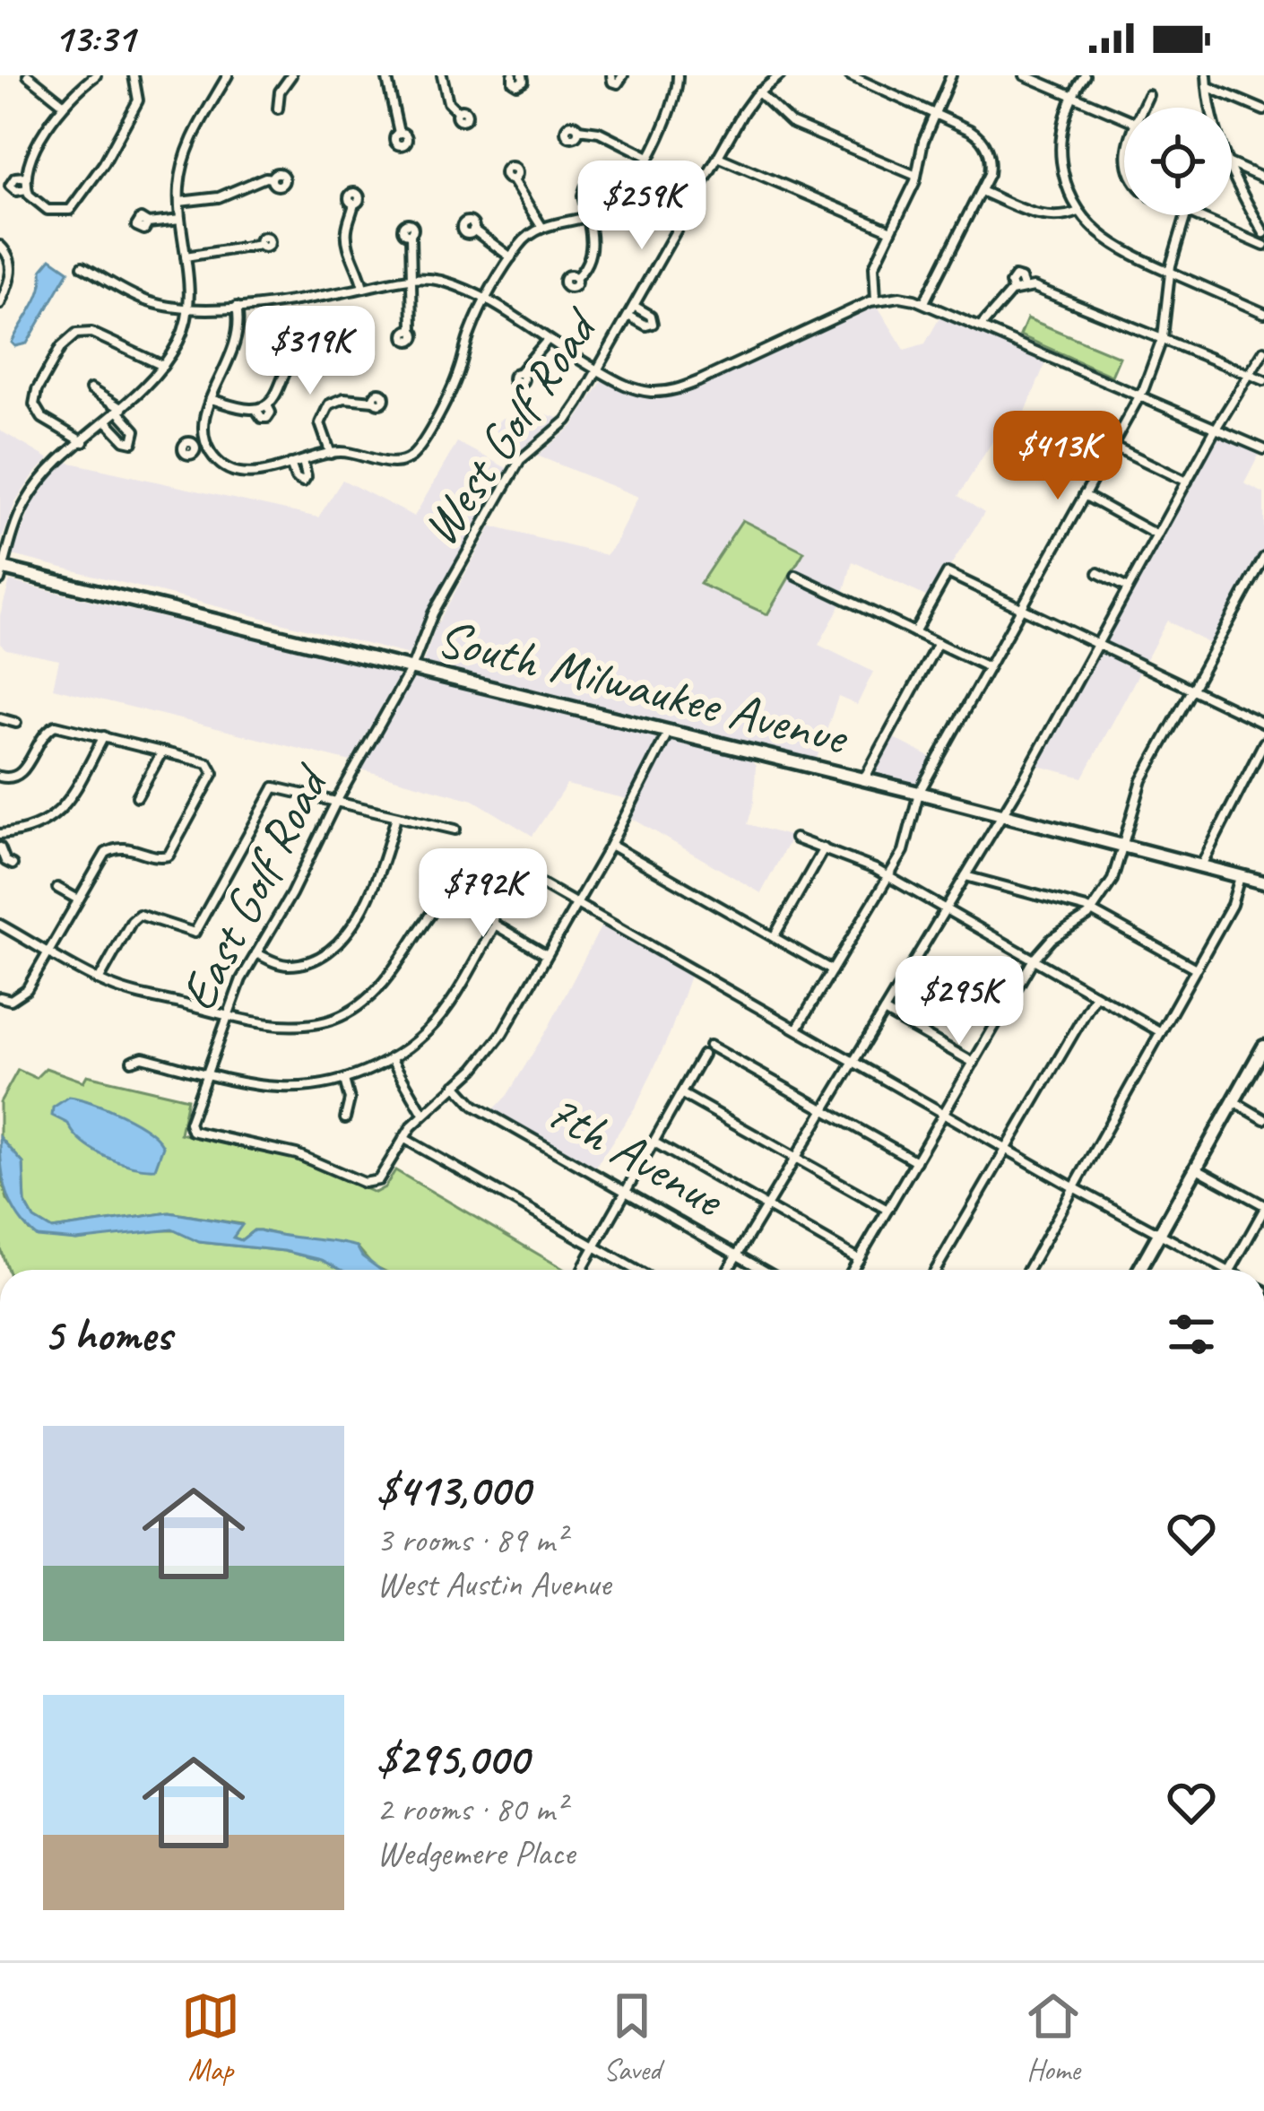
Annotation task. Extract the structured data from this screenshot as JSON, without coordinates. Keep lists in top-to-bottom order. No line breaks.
{"streets":{"main road":["South Milwaukee Avenue"],"street":["West Golf Road","East Golf Road","7th Avenue"]},"crossings":[["West Golf Road","South Milwaukee Avenue"],["West Golf Road","East Golf Road"],["South Milwaukee Avenue","East Golf Road"]],"page":{"status":"13:31","price":["$259K","$319K","$413K","$792K","$295K"],"heading":"5 homes","list":[{"name":"$413,000","note":"3 rooms · 89 m² · West Austin Avenue"},{"name":"$295,000","note":"2 rooms · 80 m² · Wedgemere Place"}],"tabs":["Map","Saved","Home"]}}
